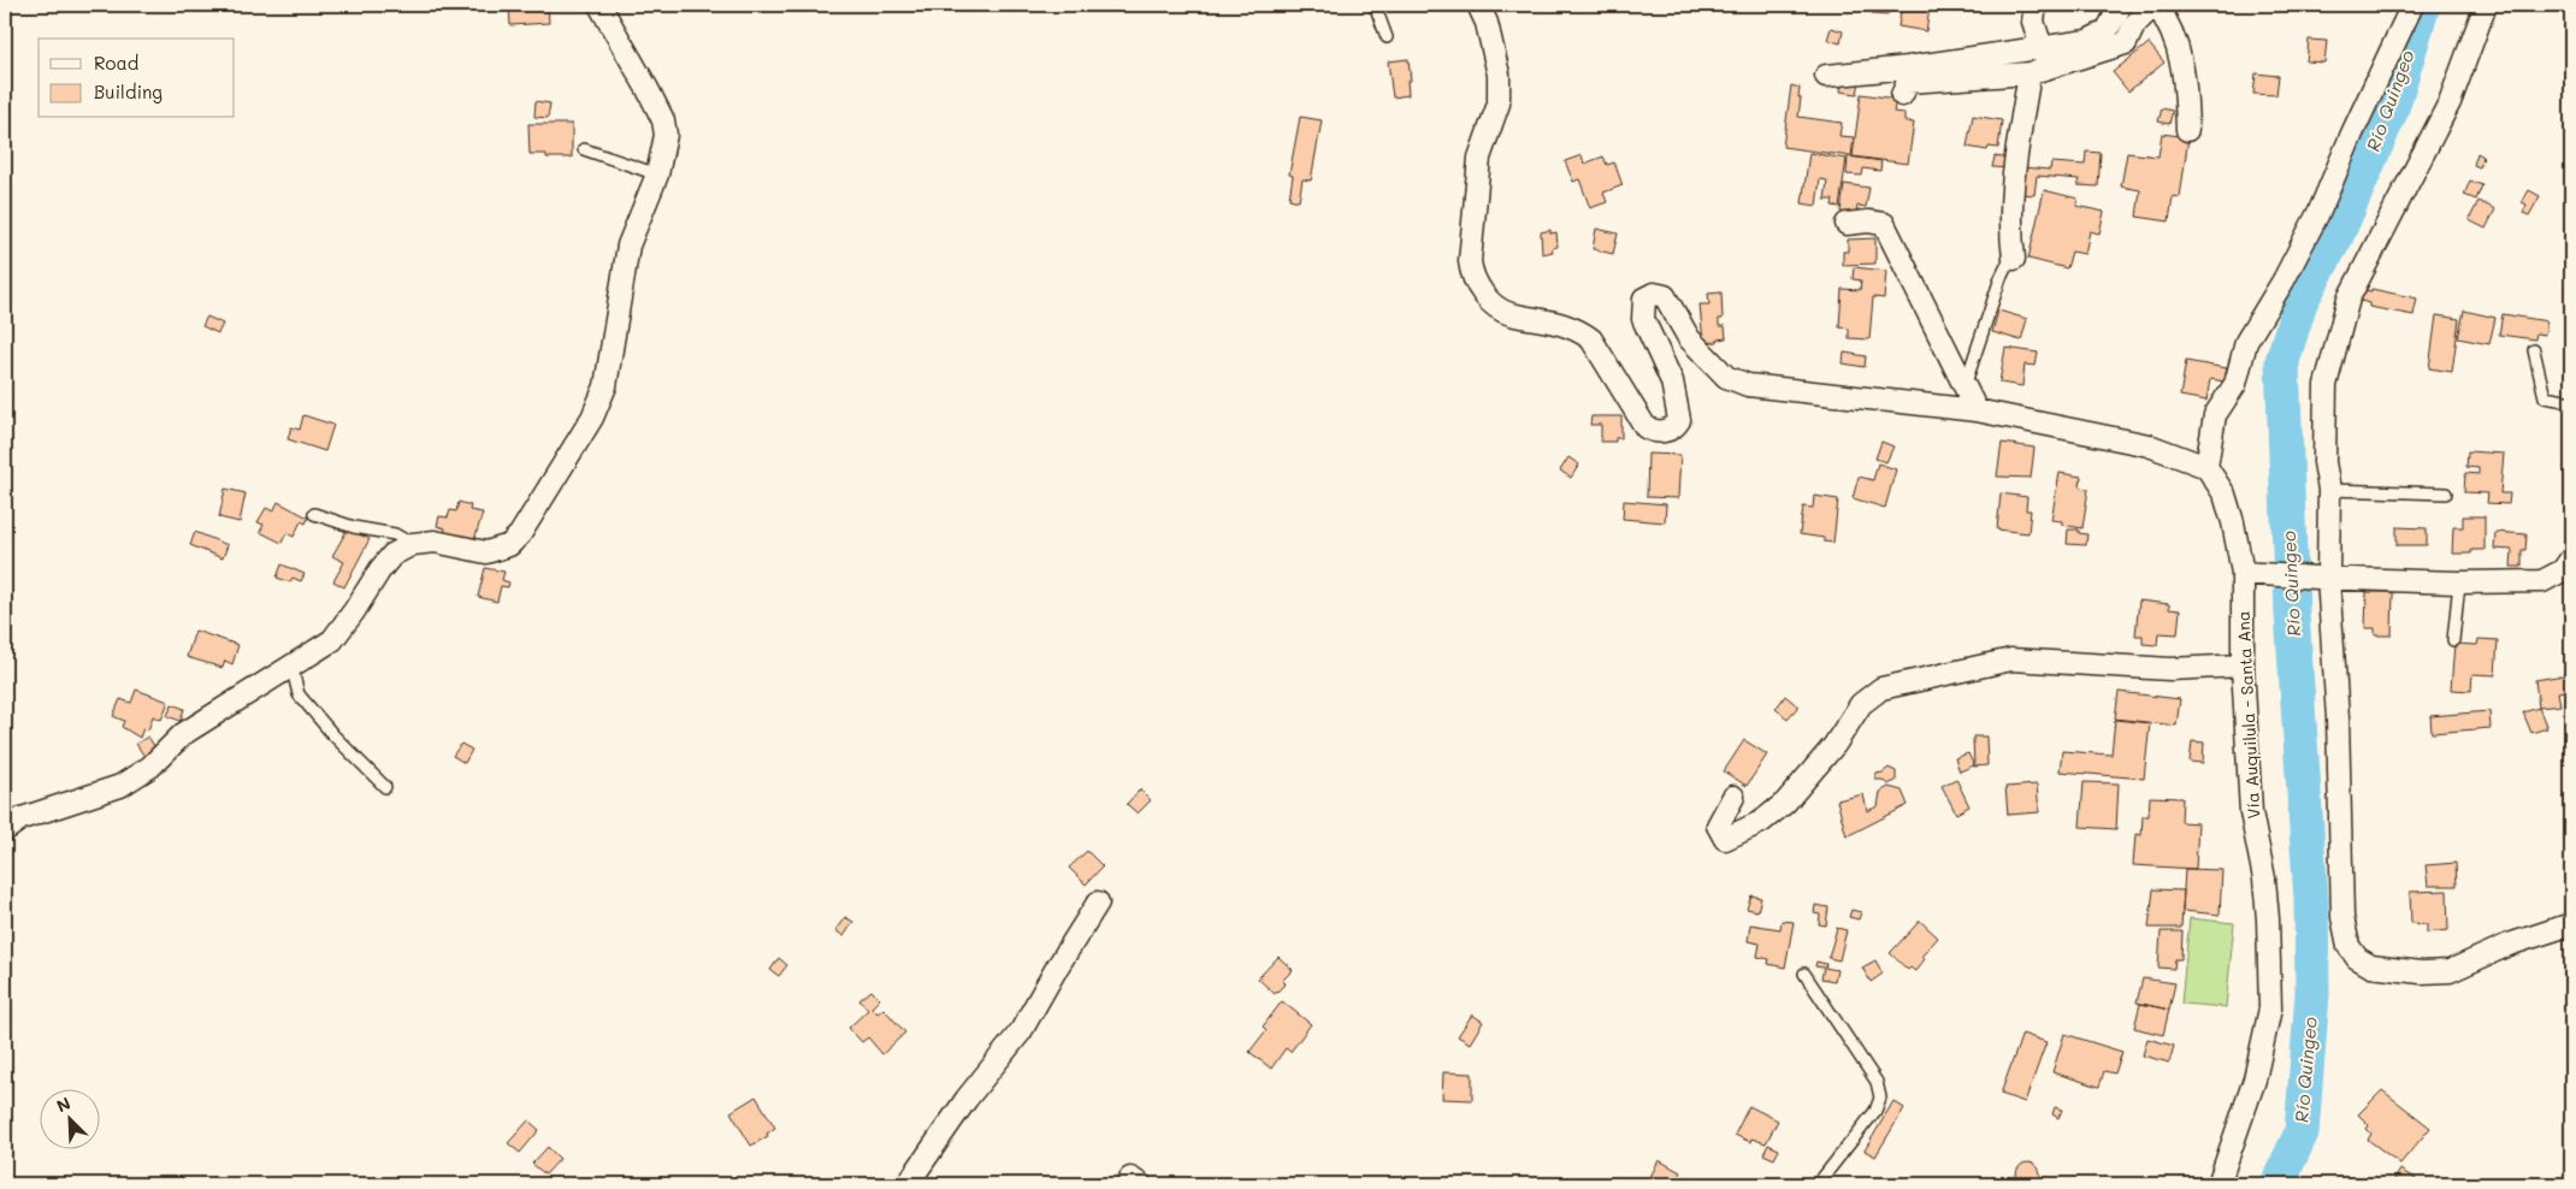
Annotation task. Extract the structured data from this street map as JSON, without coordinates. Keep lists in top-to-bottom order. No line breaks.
{"streets":{"street":["Vía Auquilula - Santa Ana"]},"water":["Río Quingeo"],"legend":["Road","Building"],"north":"top left"}
